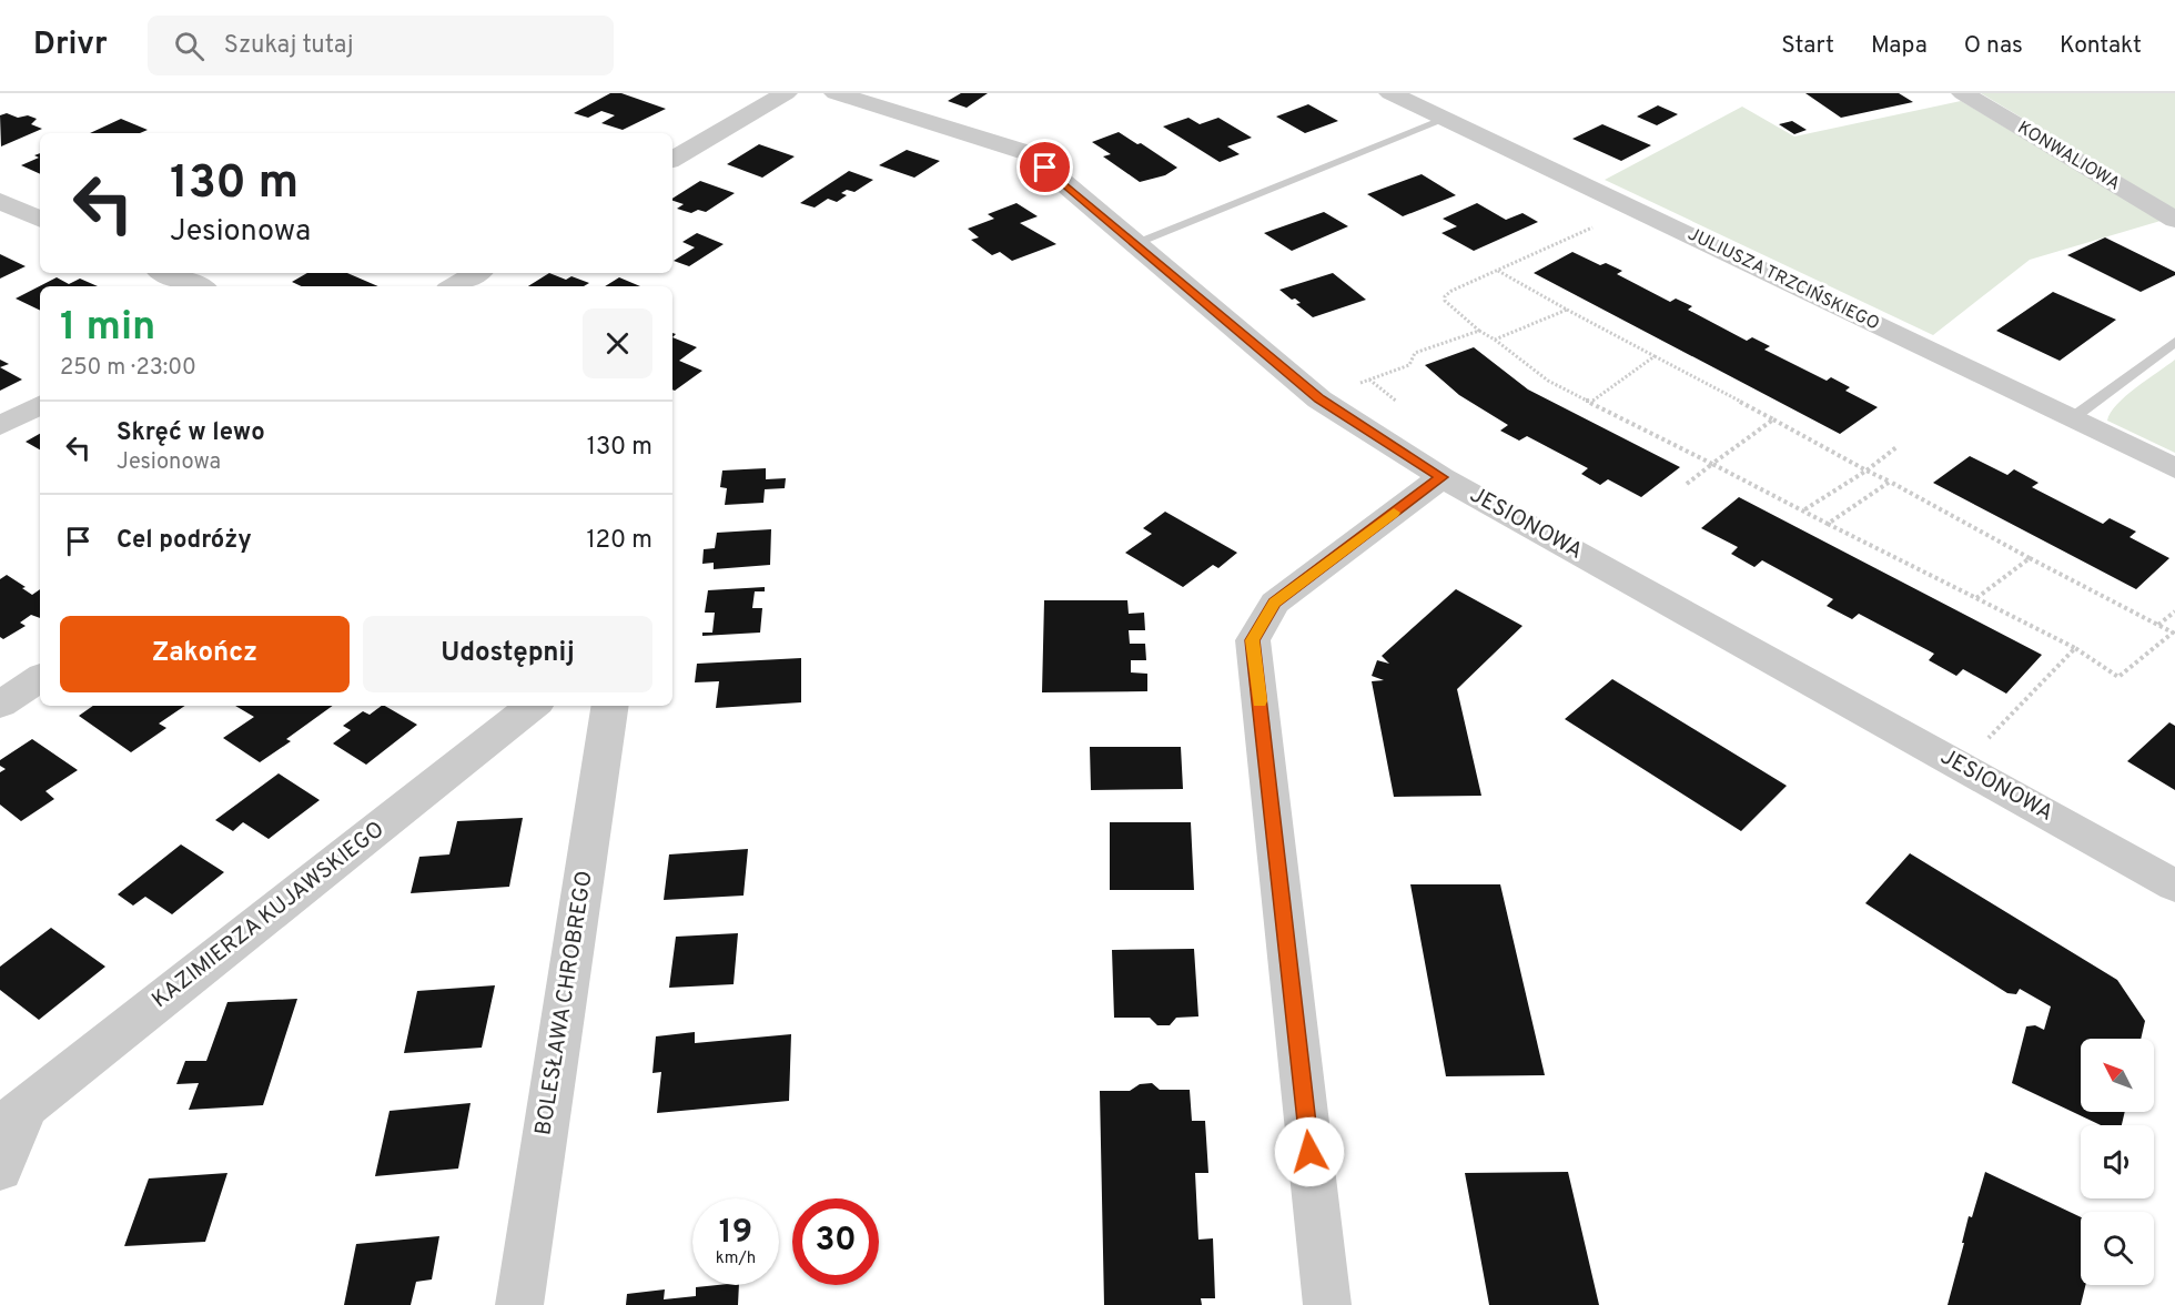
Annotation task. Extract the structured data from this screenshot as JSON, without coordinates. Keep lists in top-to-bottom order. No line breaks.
{"streets":{"street":["KONWALIOWA","JULIUSZA TRZCIŃSKIEGO","JESIONOWA","KAZIMIERZA KUJAWSKIEGO","BOLESŁAWA CHROBREGO"]},"north":"top left","page":{"header":"Drivr","search":"Szukaj tutaj","nav":["Start","Mapa","O nas","Kontakt"],"turn":["130 m","Jesionowa"],"heading":["1 min","250 m · 23:00"],"list":[{"name":"Skręć w lewo","note":"Jesionowa","value":"130 m"},{"name":"Cel podróży","value":"120 m"}],"buttons":["Zakończ","Udostępnij"],"speed":"19 km/h","limit":"30"}}
